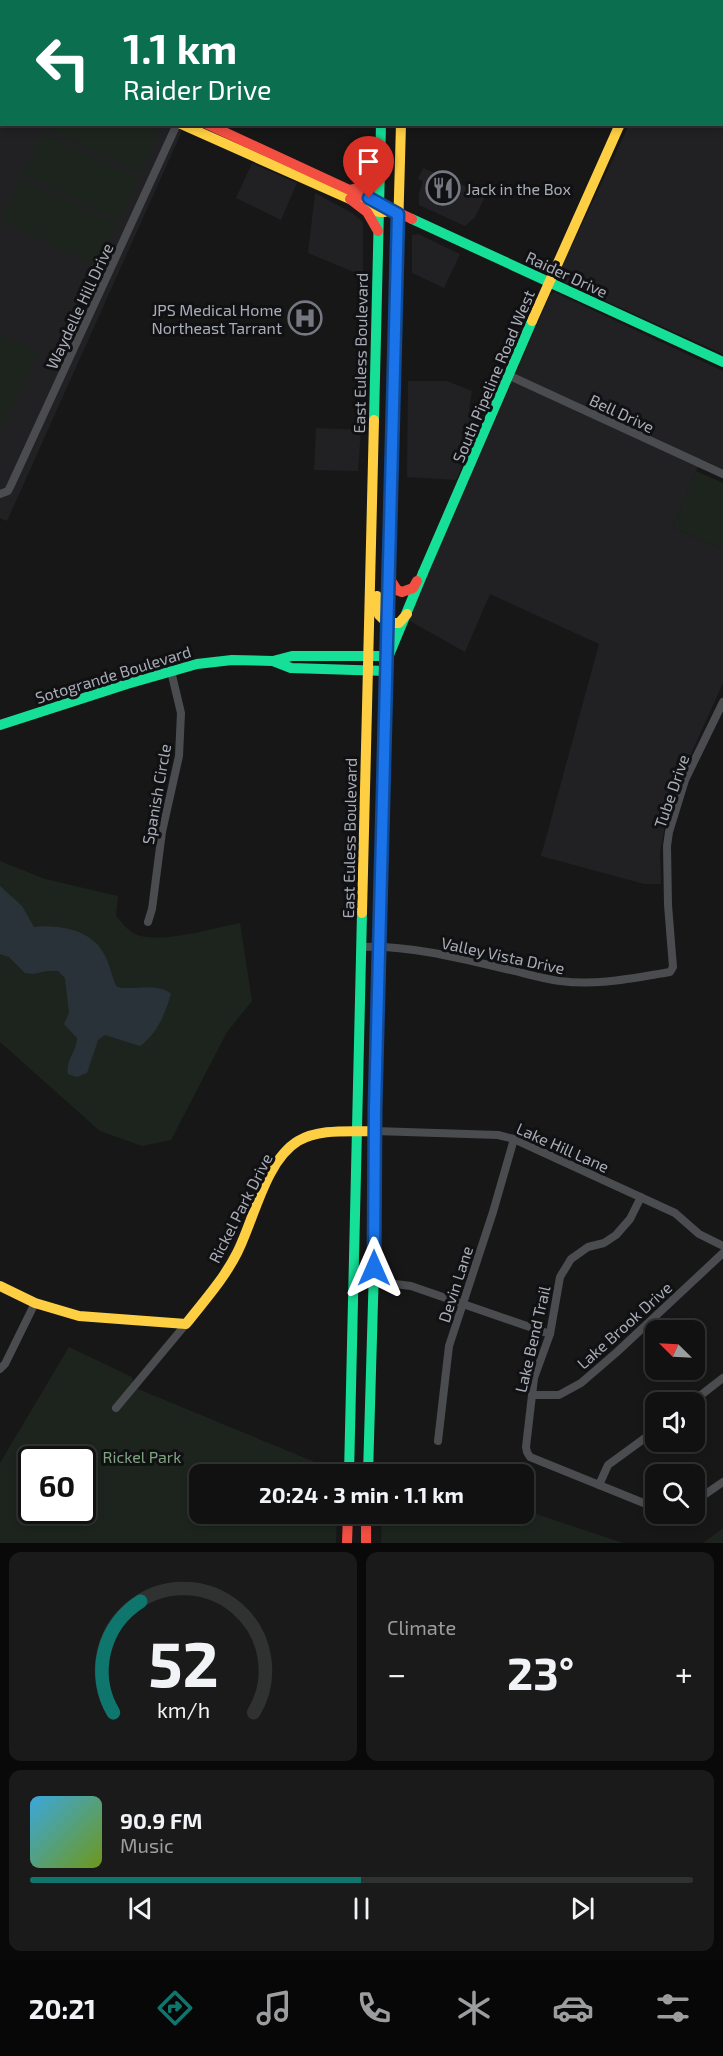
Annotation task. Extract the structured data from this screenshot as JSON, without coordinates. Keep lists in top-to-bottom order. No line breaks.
{"streets":{"main road":["Raider Drive","East Euless Boulevard","South Pipeline Road West","Sotogrande Boulevard","Rickel Park Drive"],"street":["Waydelle Hill Drive","Bell Drive","Tube Drive","Spanish Circle","Valley Vista Drive","Lake Hill Lane","Devin Lane","Lake Brook Drive","Lake Bend Trail"]},"crossings":[["Raider Drive","East Euless Boulevard"],["Raider Drive","South Pipeline Road West"],["East Euless Boulevard","South Pipeline Road West"],["East Euless Boulevard","Sotogrande Boulevard"],["East Euless Boulevard","Valley Vista Drive"],["East Euless Boulevard","Lake Hill Lane"],["East Euless Boulevard","Rickel Park Drive"],["South Pipeline Road West","Bell Drive"],["South Pipeline Road West","Sotogrande Boulevard"],["Sotogrande Boulevard","Spanish Circle"],["Tube Drive","Valley Vista Drive"],["Lake Hill Lane","Rickel Park Drive"],["Lake Hill Lane","Devin Lane"],["Lake Hill Lane","Lake Bend Trail"],["Lake Brook Drive","Lake Bend Trail"]],"parks":["Rickel Park"],"places":{"restaurant":["Jack in the Box"],"hospital":["JPS Medical Home Northeast Tarrant"]},"north":"top left","page":{"turn":["1.1 km","Raider Drive"],"limit":"60","trip":"20:24 · 3 min · 1.1 km","tile":"Climate","heat":["−","23°","+"],"song":["90.9 FM","Music"],"tabs":"20:21","gauge":["52","km/h"]}}
